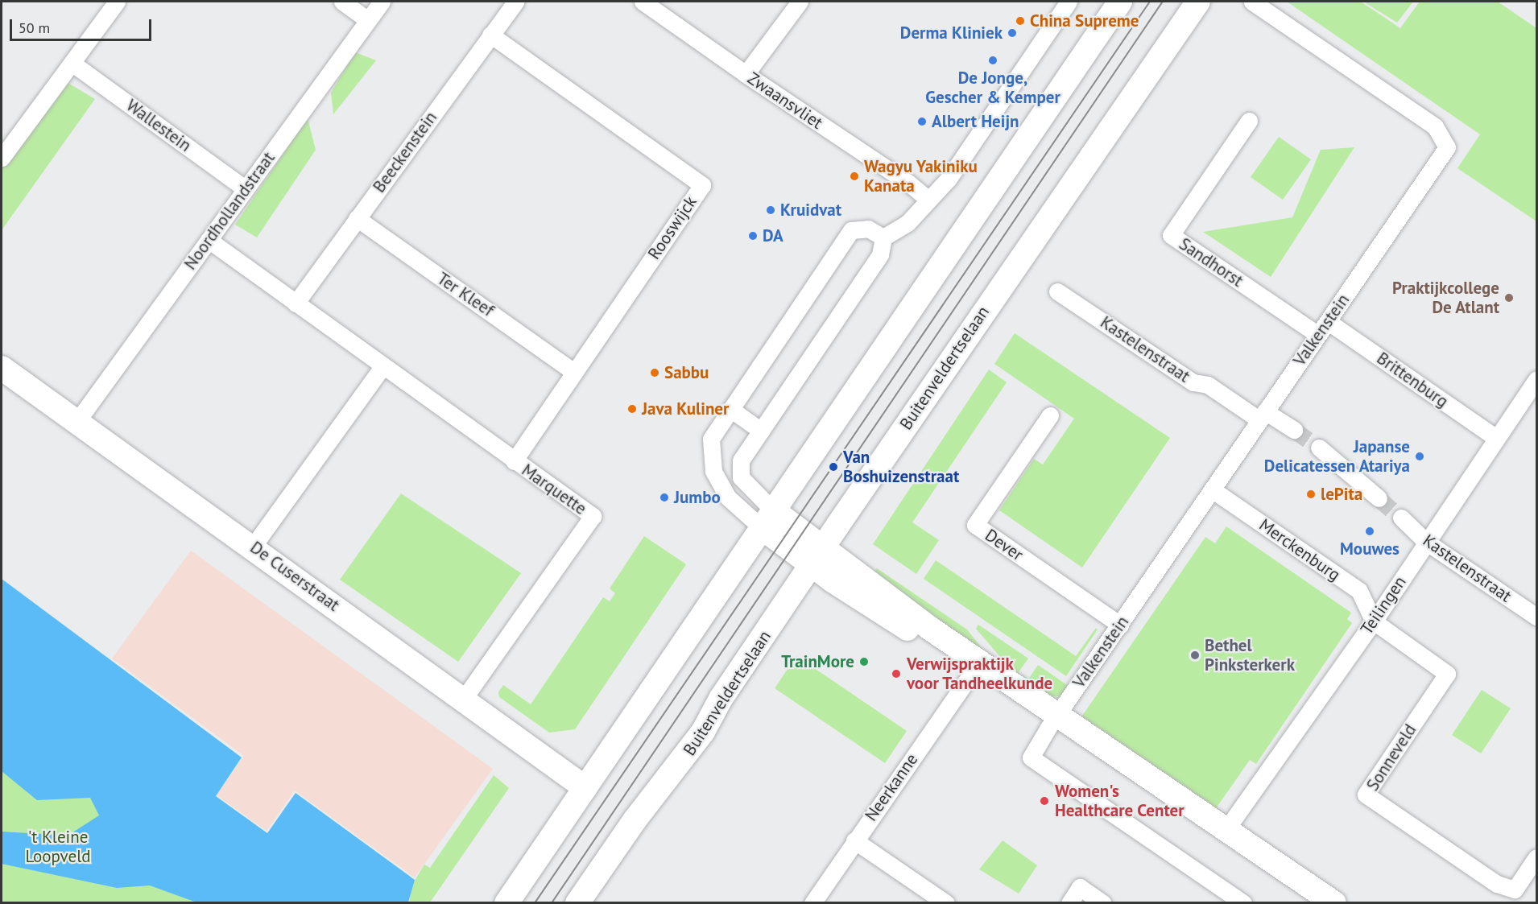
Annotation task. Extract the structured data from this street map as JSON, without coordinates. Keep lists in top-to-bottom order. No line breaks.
{"streets":{"main road":["Buitenveldertselaan","De Cuserstraat"],"street":["Zwaansvliet","Wallestein","Beeckenstein","Noordhollandstraat","Rooswijck","Sandhorst","Ter Kleef","Valkenstein","Kastelenstraat","Brittenburg","Marquette","Dever","Merckenburg","Teilingen","Sonneveld","Neerkanne"]},"crossings":[["Wallestein","Noordhollandstraat"],["Beeckenstein","Rooswijck"],["Beeckenstein","Ter Kleef"],["Beeckenstein","Marquette"],["Noordhollandstraat","Marquette"],["Noordhollandstraat","De Cuserstraat"],["Rooswijck","Ter Kleef"],["Rooswijck","Marquette"],["Sandhorst","Valkenstein"],["Sandhorst","Brittenburg"],["Valkenstein","Kastelenstraat"],["Valkenstein","Brittenburg"],["Valkenstein","Dever"],["Valkenstein","Merckenburg"],["Kastelenstraat","Teilingen"],["Brittenburg","Teilingen"],["Marquette","De Cuserstraat"],["Merckenburg","Teilingen"],["Merckenburg","Sonneveld"],["Teilingen","Sonneveld"]],"parks":["'t Kleine Loopveld"],"places":["China Supreme","Derma Kliniek","De Jonge, Gescher & Kemper","Albert Heijn","Wagyu Yakiniku Kanata","Kruidvat","DA","Praktijkcollege De Atlant","Sabbu","Java Kuliner","Japanse Delicatessen Atariya","Van Boshuizenstraat","lePita","Jumbo","Mouwes","Bethel Pinksterkerk","TrainMore","Verwijspraktijk voor Tandheelkunde","Women's Healthcare Center"],"scale_bar":"50 m"}
